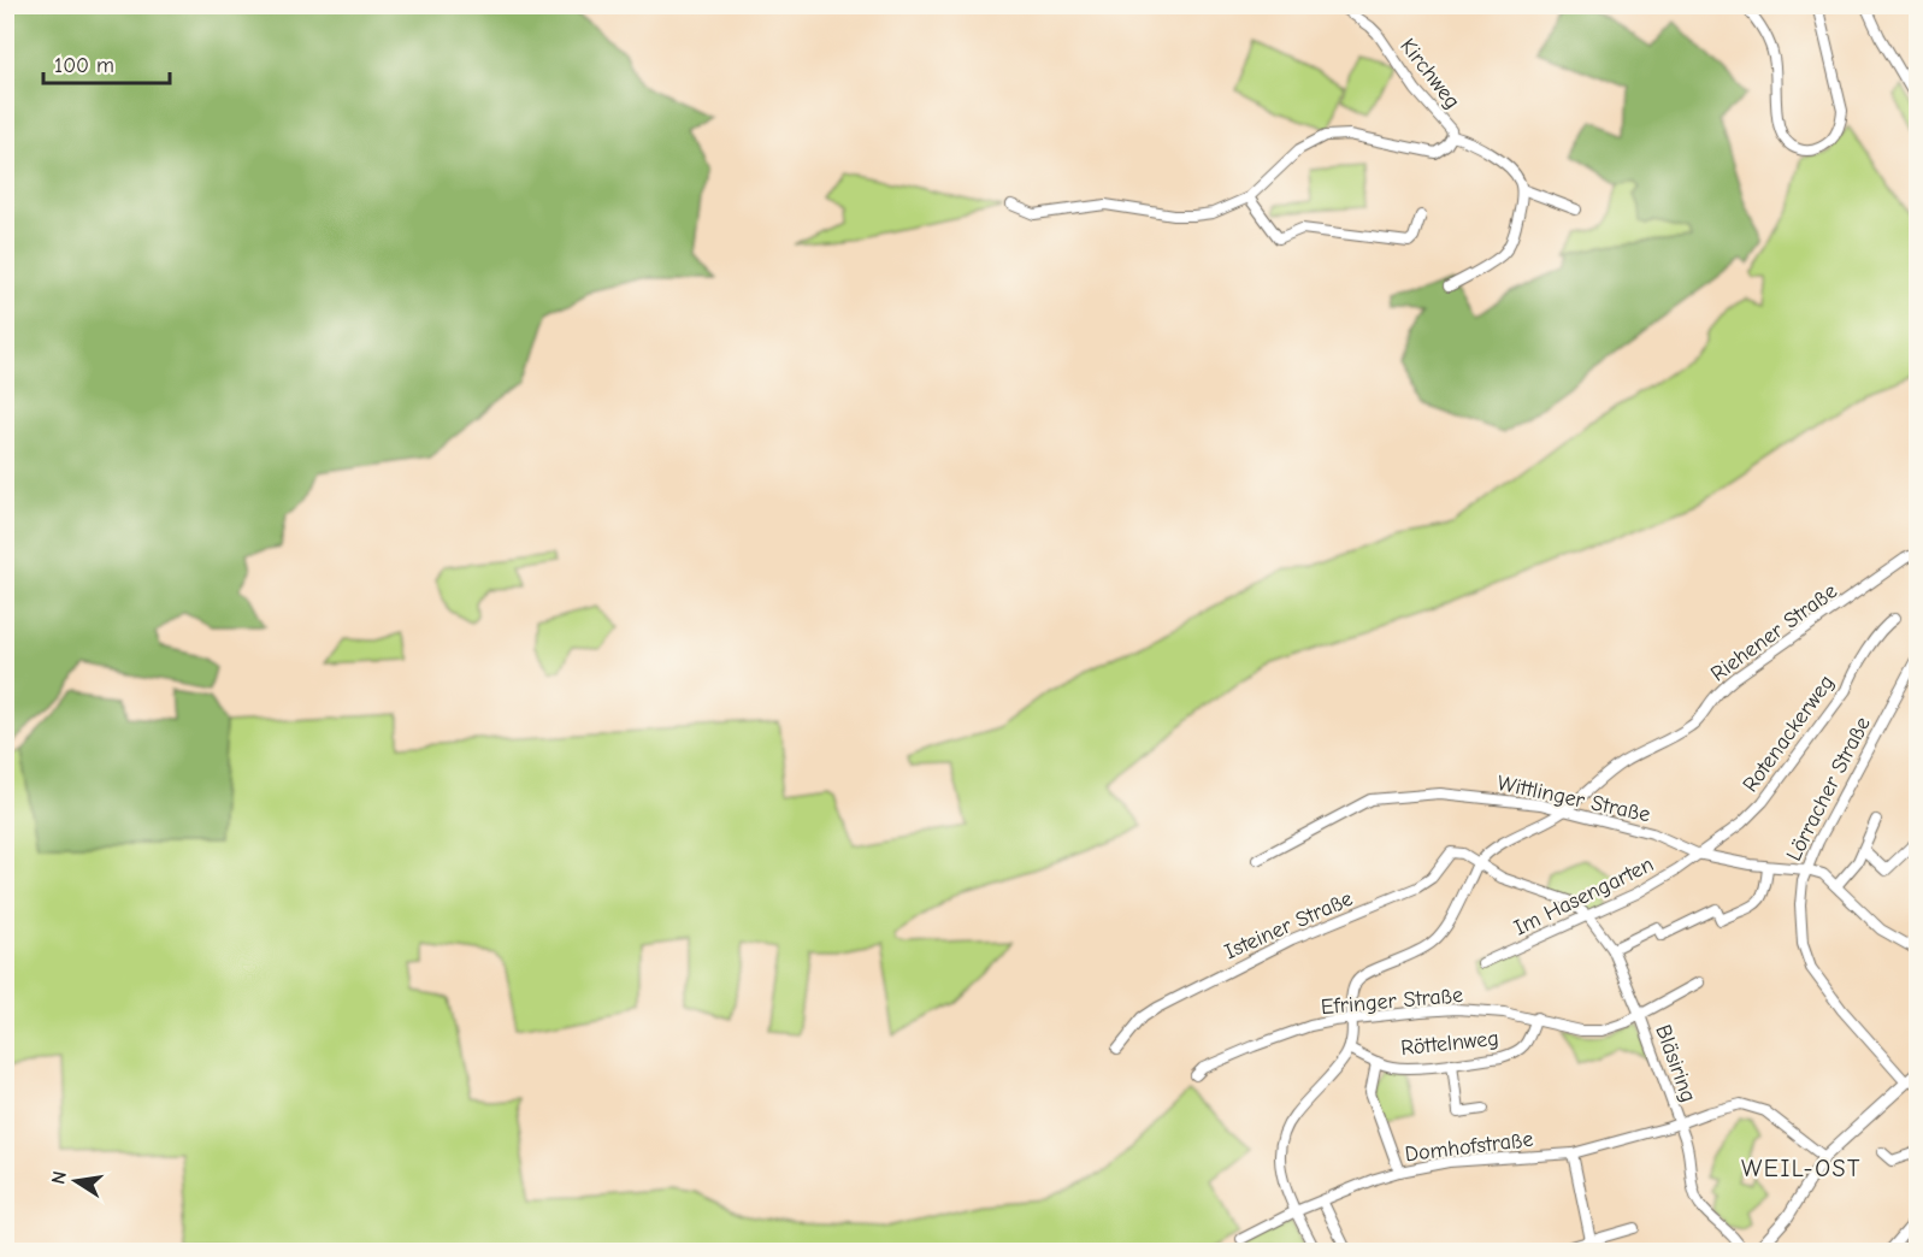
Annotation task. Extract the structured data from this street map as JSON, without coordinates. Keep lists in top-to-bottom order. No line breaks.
{"streets":{"street":["Kirchweg","Riehener Straße","Rotenackerweg","Lörracher Straße","Wittlinger Straße","Im Hasengarten","Isteiner Straße","Efringer Straße","Röttelnweg","Bläsiring","Domhofstraße"]},"crossings":[["Riehener Straße","Wittlinger Straße"],["Riehener Straße","Isteiner Straße"],["Riehener Straße","Efringer Straße"],["Riehener Straße","Röttelnweg"],["Rotenackerweg","Wittlinger Straße"],["Rotenackerweg","Im Hasengarten"],["Lörracher Straße","Wittlinger Straße"],["Wittlinger Straße","Im Hasengarten"],["Im Hasengarten","Bläsiring"],["Efringer Straße","Röttelnweg"],["Efringer Straße","Bläsiring"],["Bläsiring","Domhofstraße"]],"districts":["WEIL-OST"],"scale_bar":"100 m","north":"left"}
